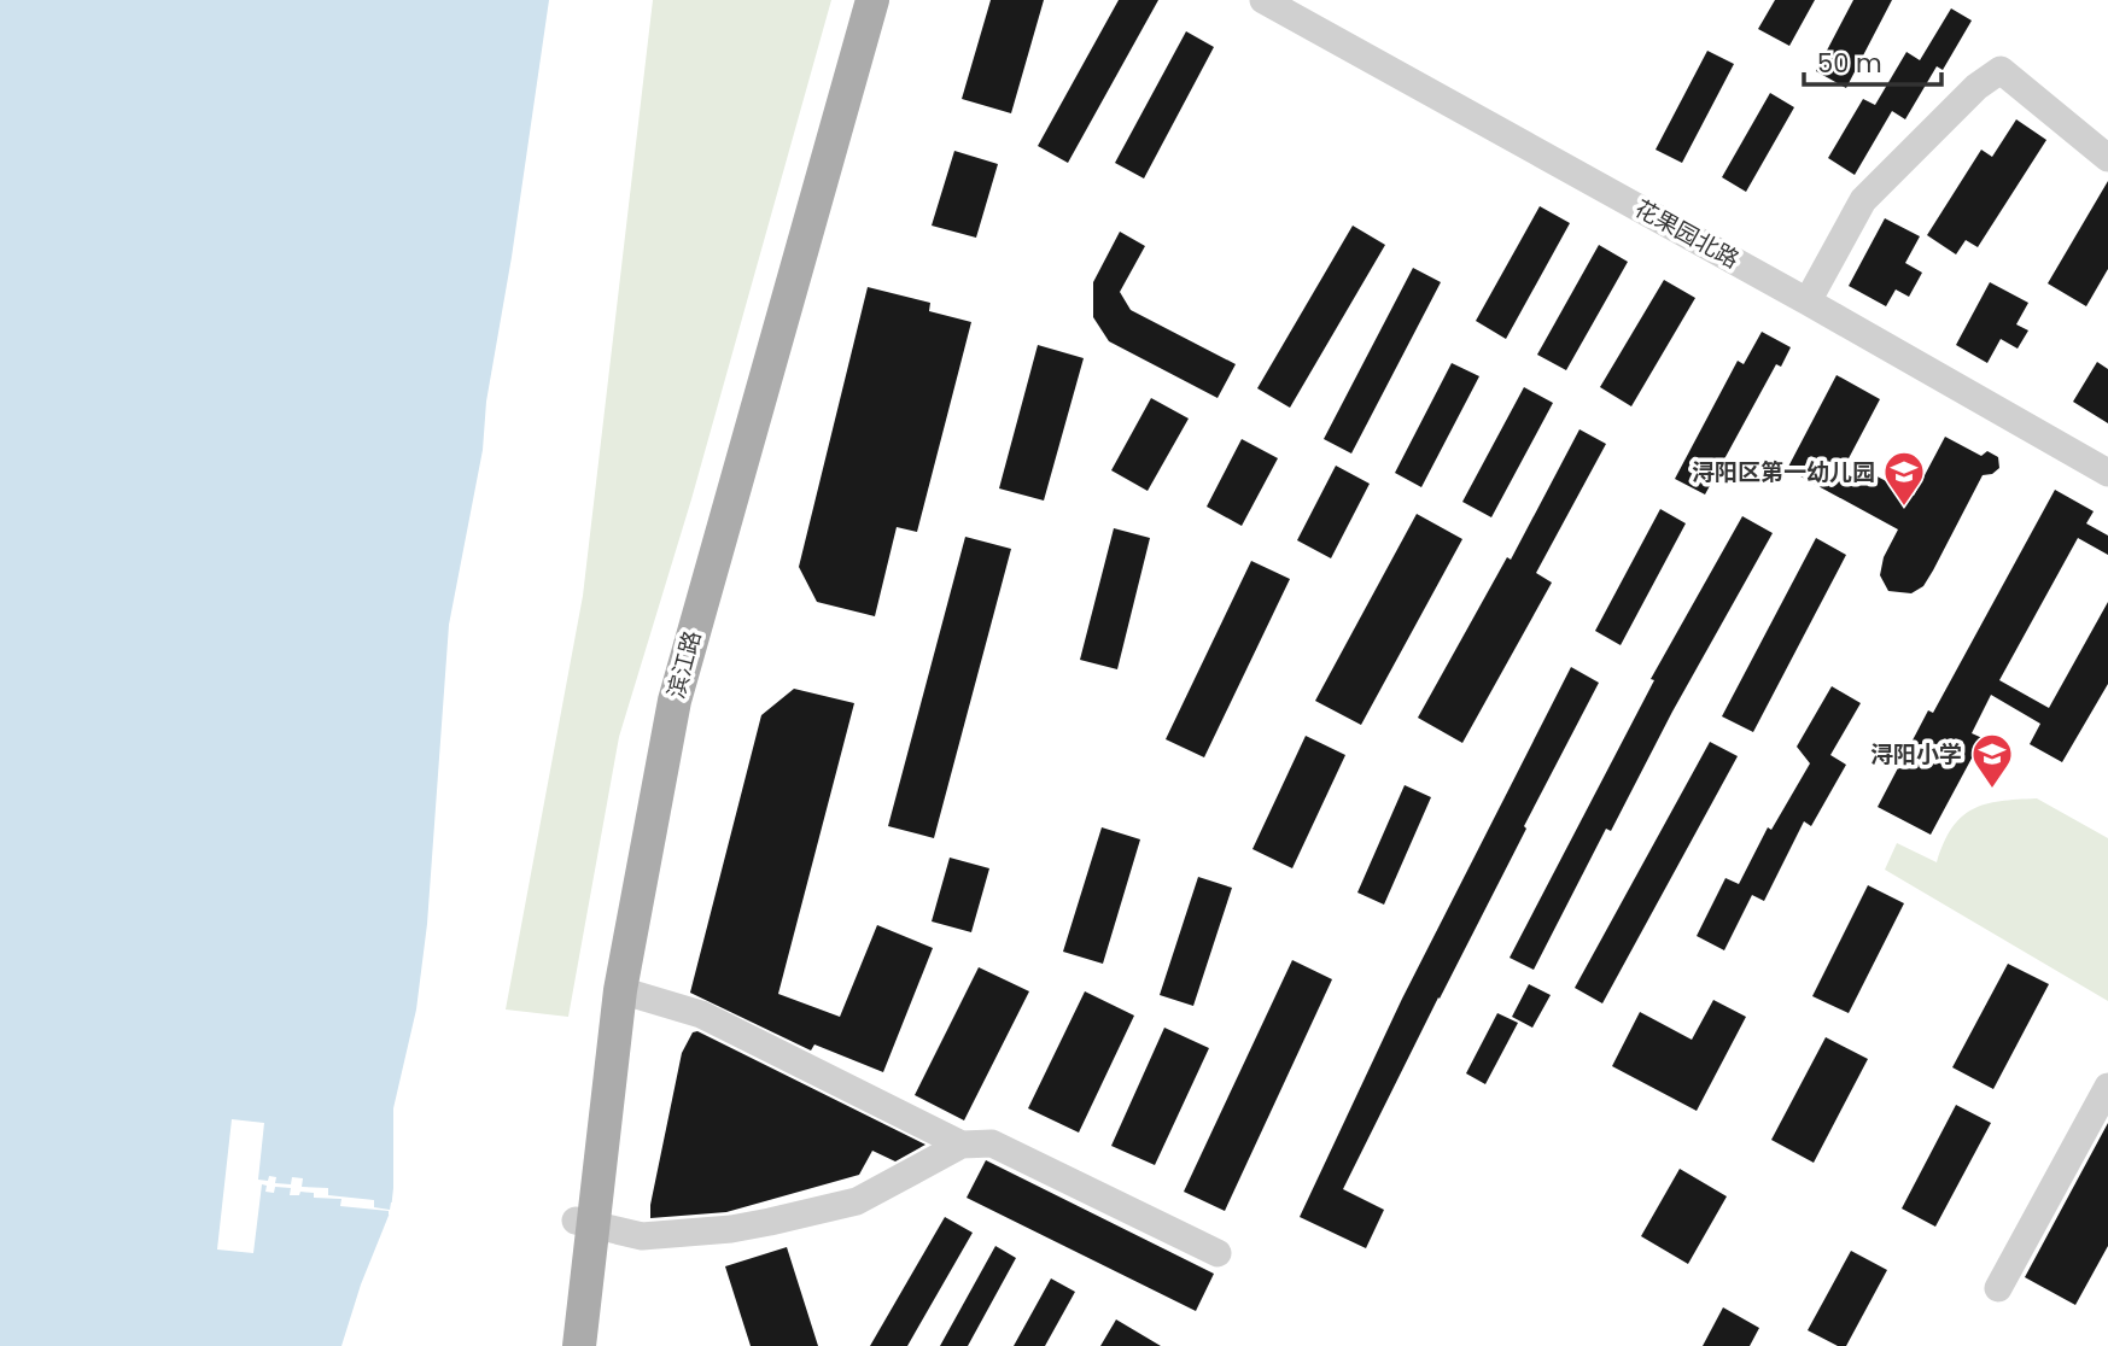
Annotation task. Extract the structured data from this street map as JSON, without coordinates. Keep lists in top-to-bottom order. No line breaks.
{"streets":{"main road":["滨江路"],"street":["花果园北路"]},"places":{"school or university":["浔阳区第一幼儿园","浔阳小学"]},"scale_bar":"50 m"}
